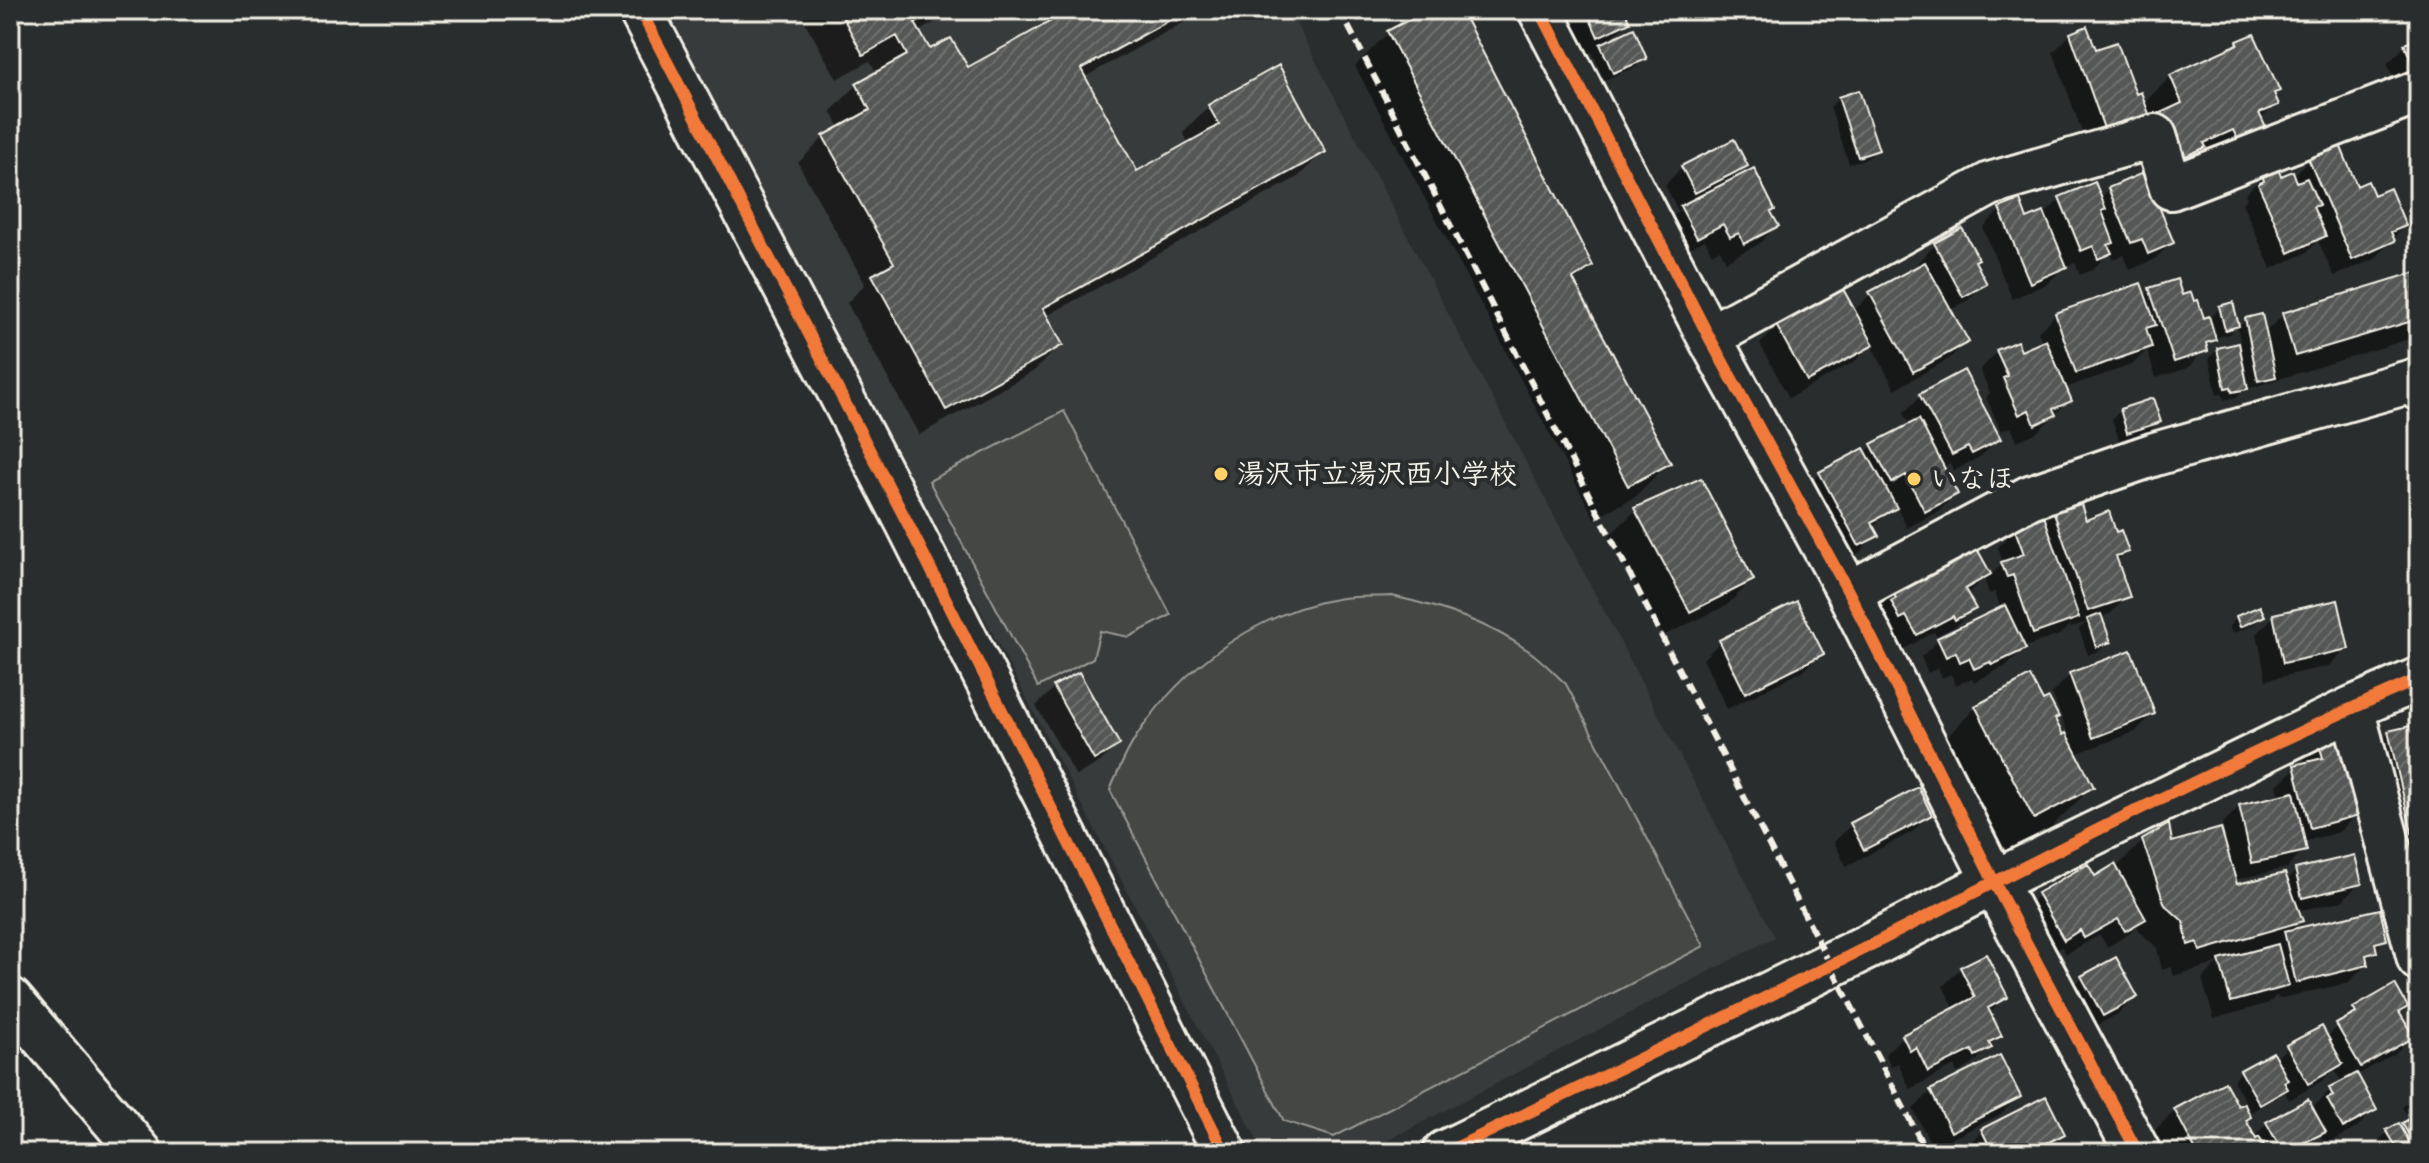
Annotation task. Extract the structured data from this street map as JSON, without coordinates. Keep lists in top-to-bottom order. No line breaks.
{"places":["湯沢市立湯沢西小学校","いなほ"]}
